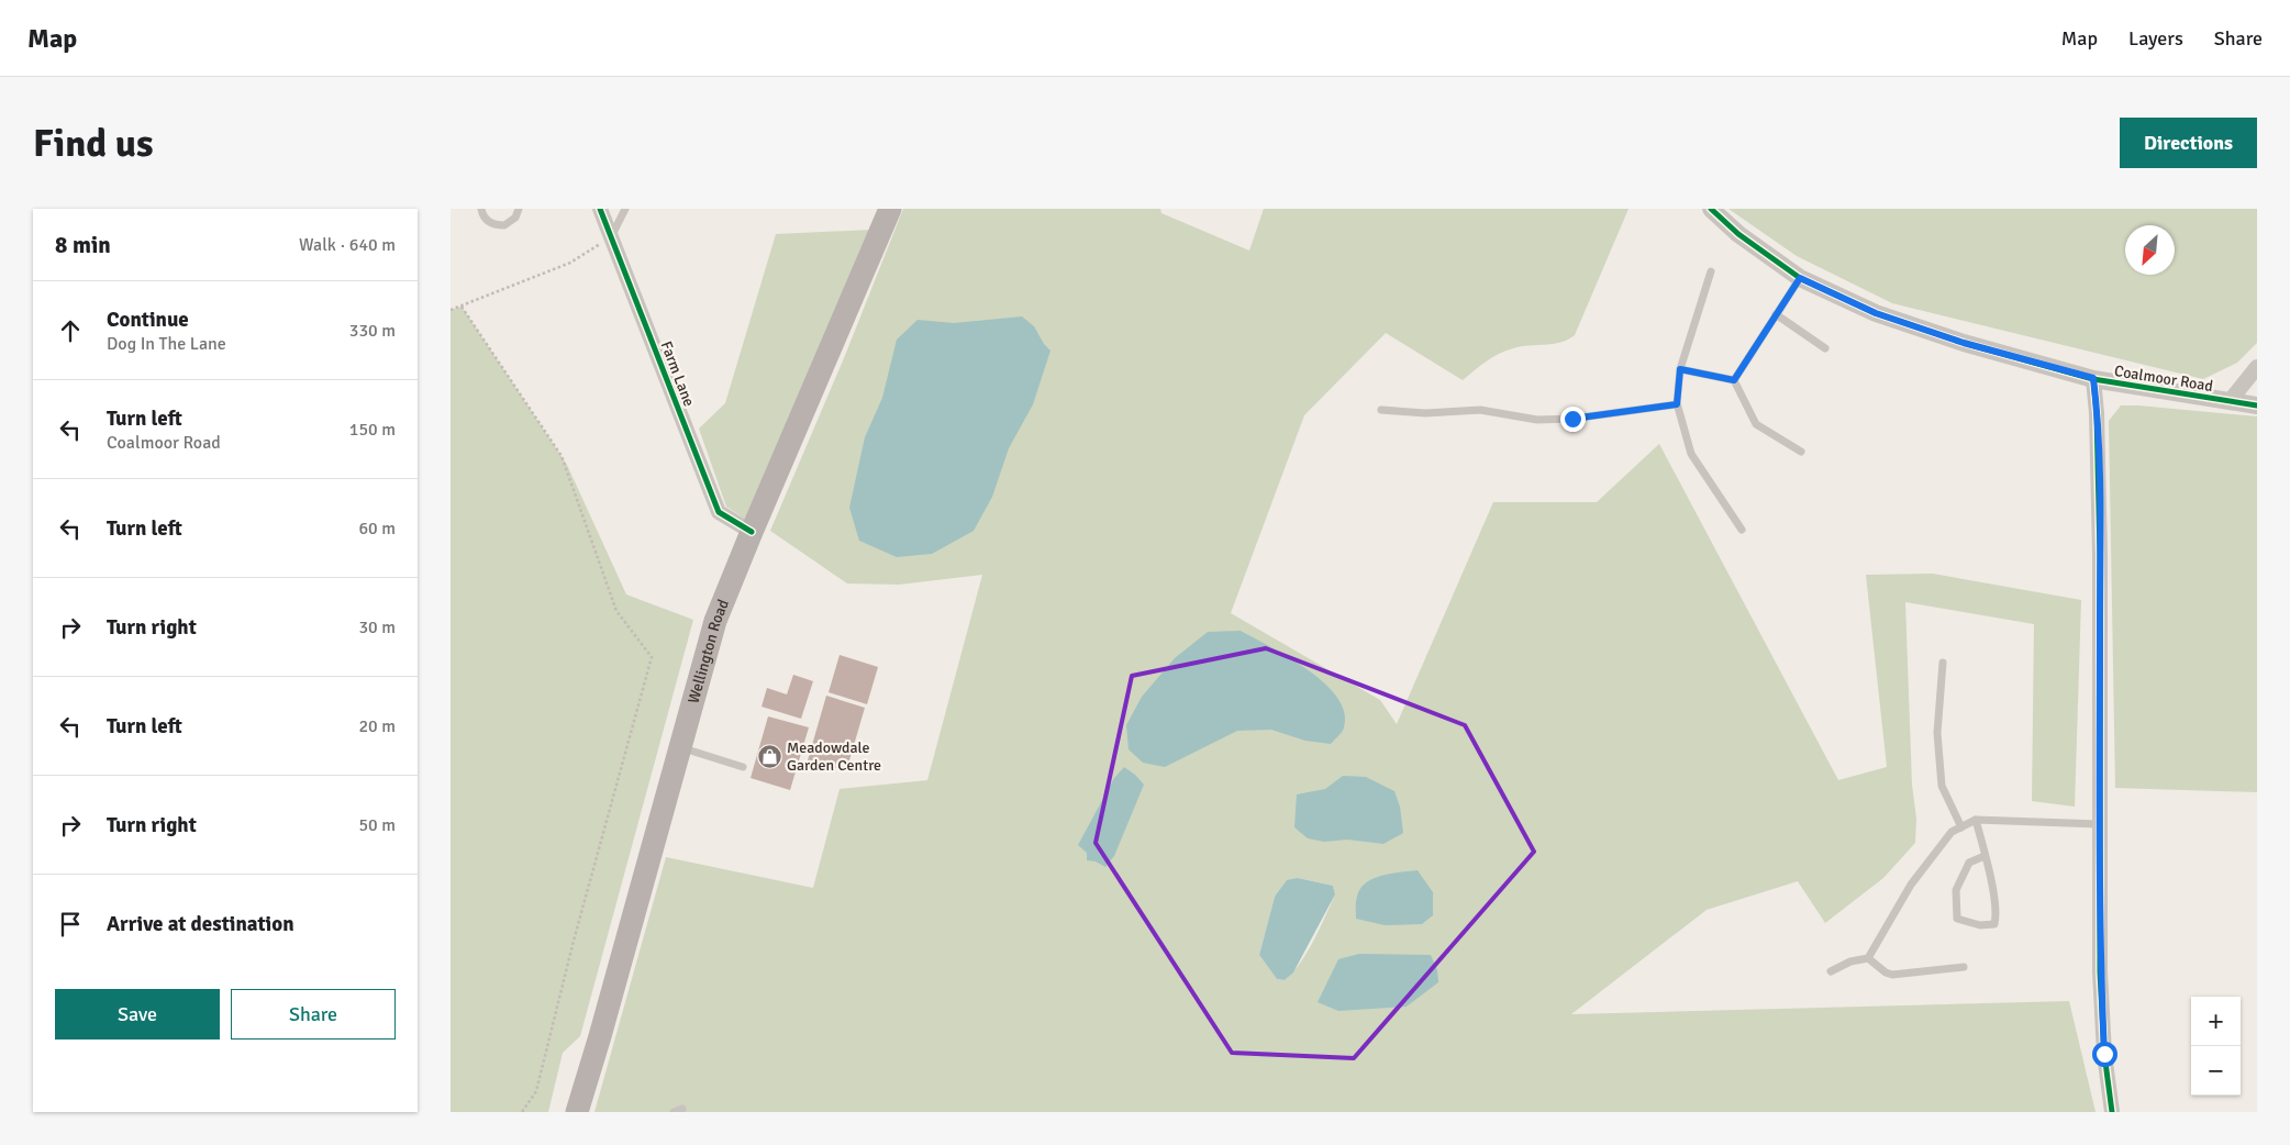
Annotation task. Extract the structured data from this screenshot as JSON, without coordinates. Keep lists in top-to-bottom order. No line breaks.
{"streets":{"main road":["Wellington Road"],"street":["Farm Lane","Coalmoor Road"]},"crossings":[["Farm Lane","Wellington Road"]],"places":{"shop":["Meadowdale Garden Centre"]},"north":"bottom left","page":{"header":"Map","nav":["Map","Layers","Share"],"buttons":["Directions",["Save","Share"]],"title":"Find us","heading":["8 min","Walk · 640 m"],"list":[["Continue","Dog In The Lane","330 m"],["Turn left","Coalmoor Road","150 m"],["Turn left","60 m"],["Turn right","30 m"],["Turn left","20 m"],["Turn right","50 m"],"Arrive at destination"],"map_buttons":["+","−"]}}
